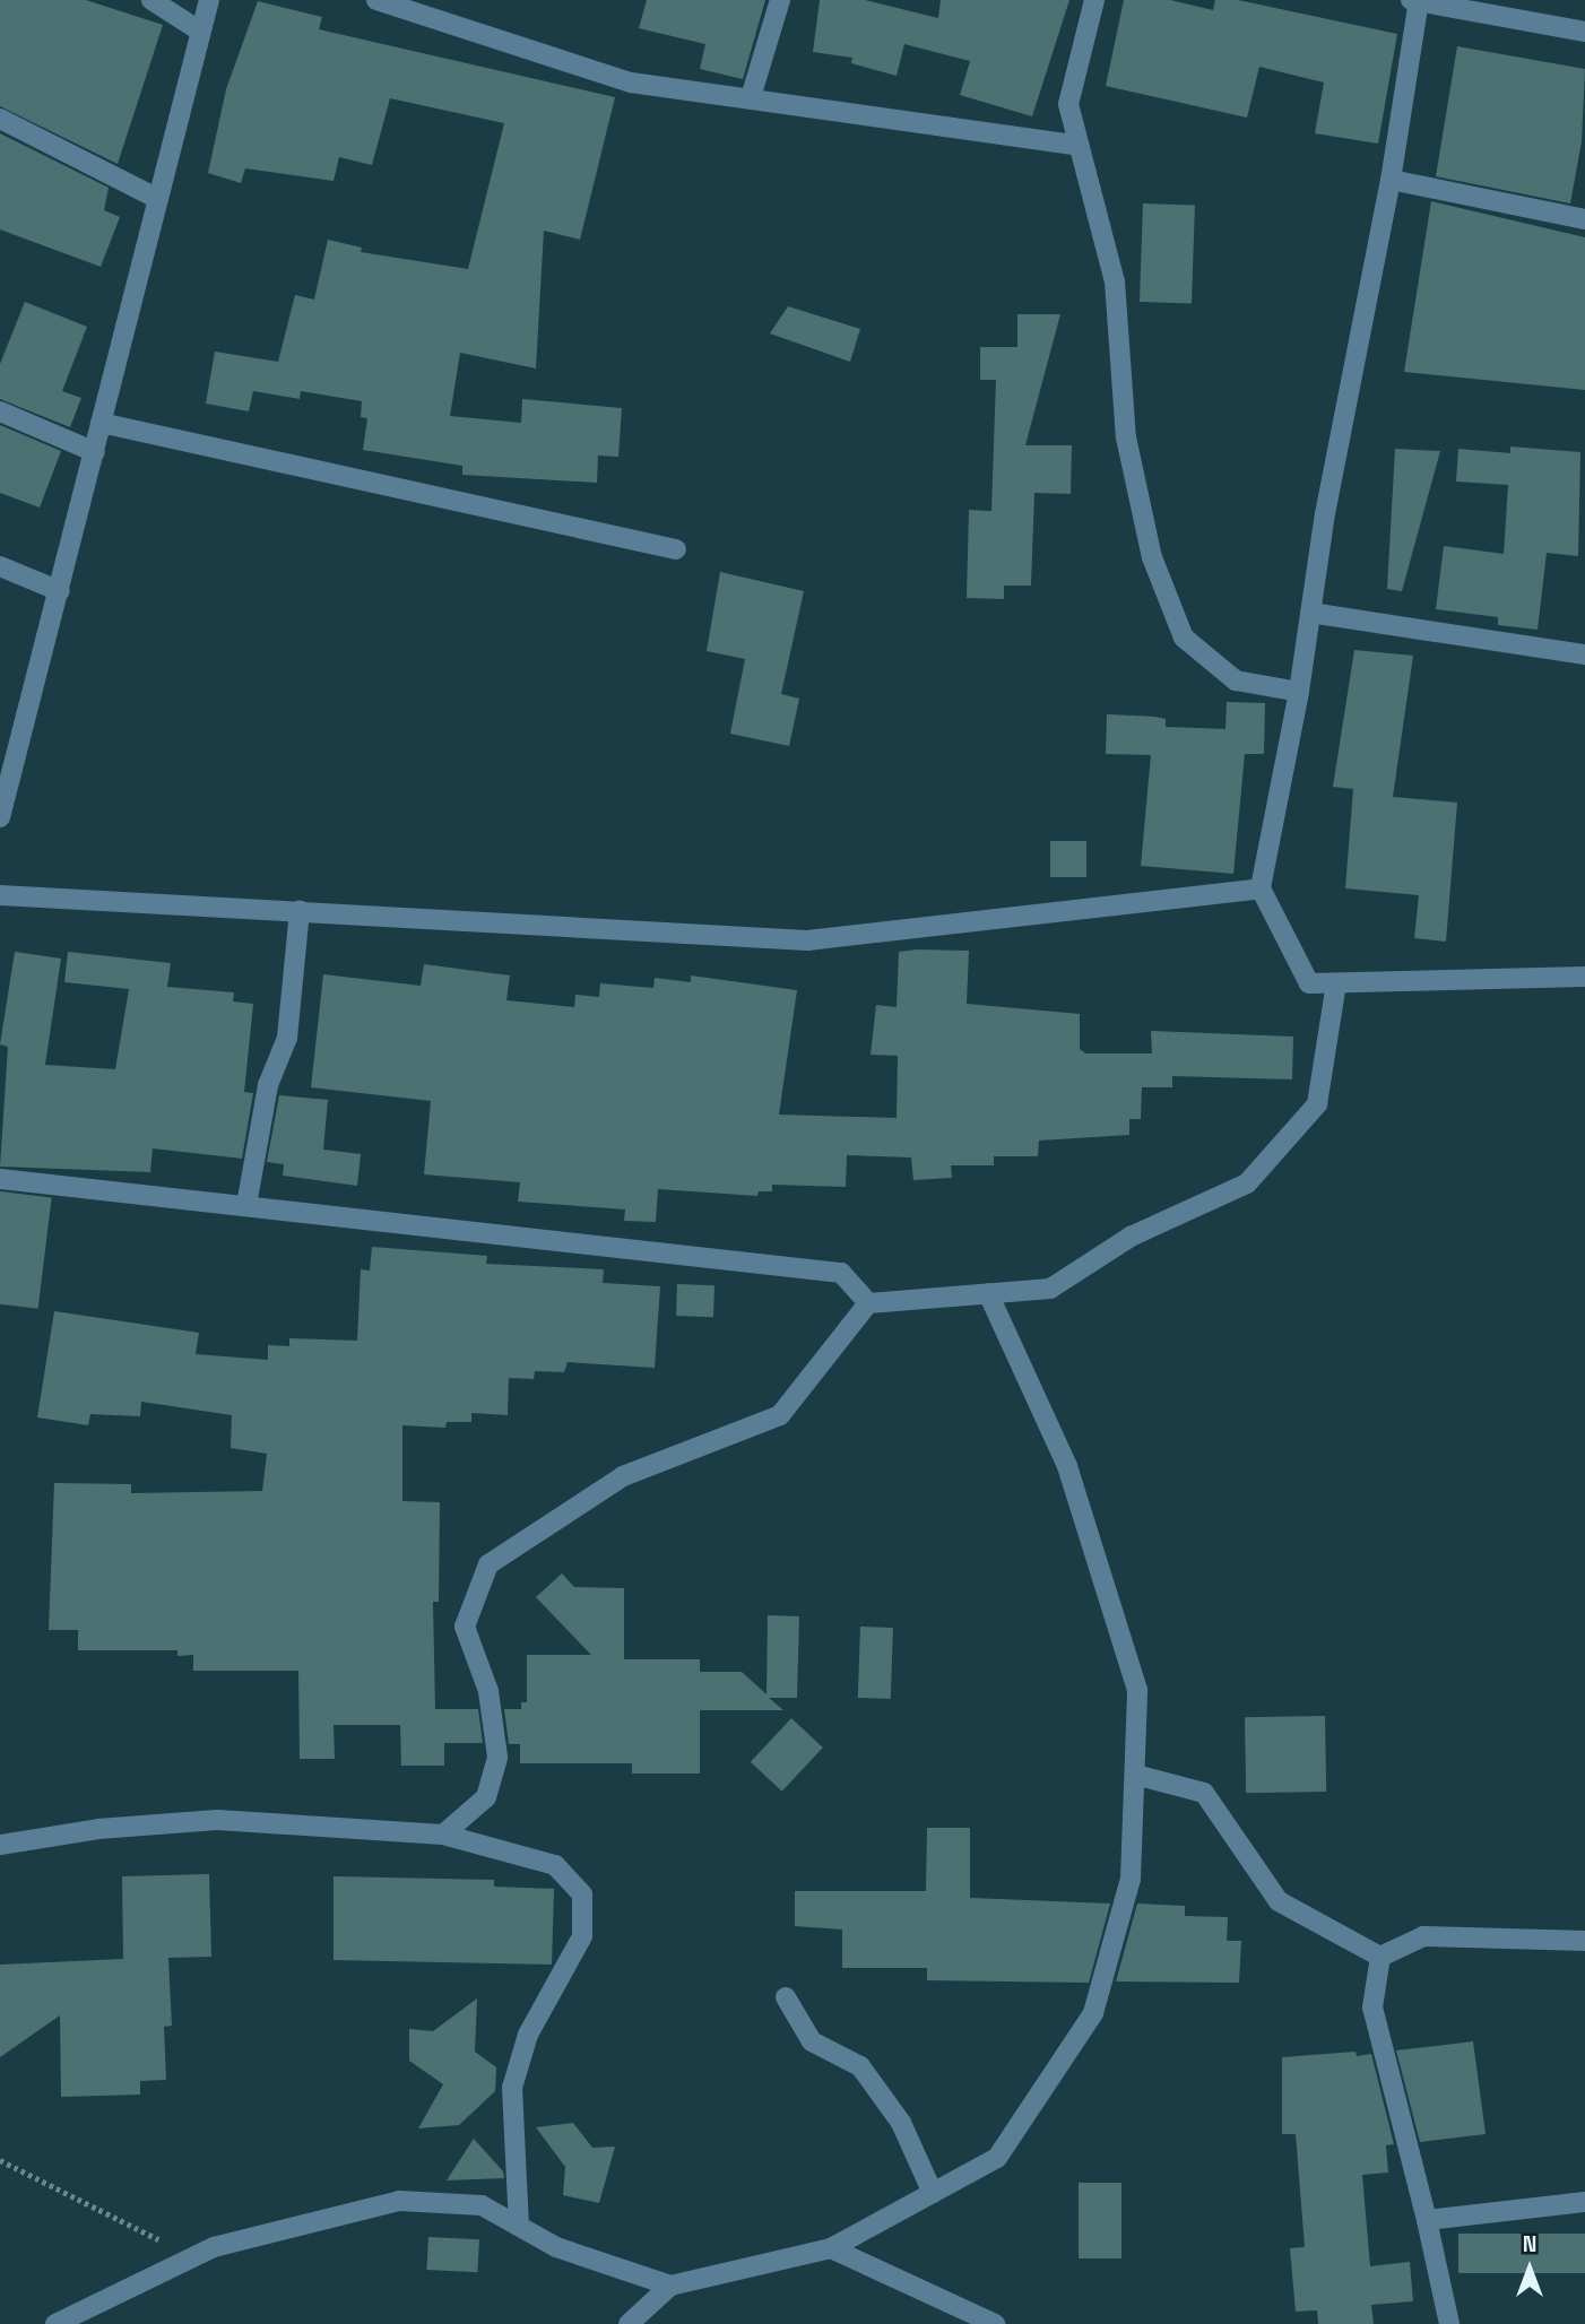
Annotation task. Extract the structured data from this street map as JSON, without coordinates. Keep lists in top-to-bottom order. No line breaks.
{"north":"top"}
